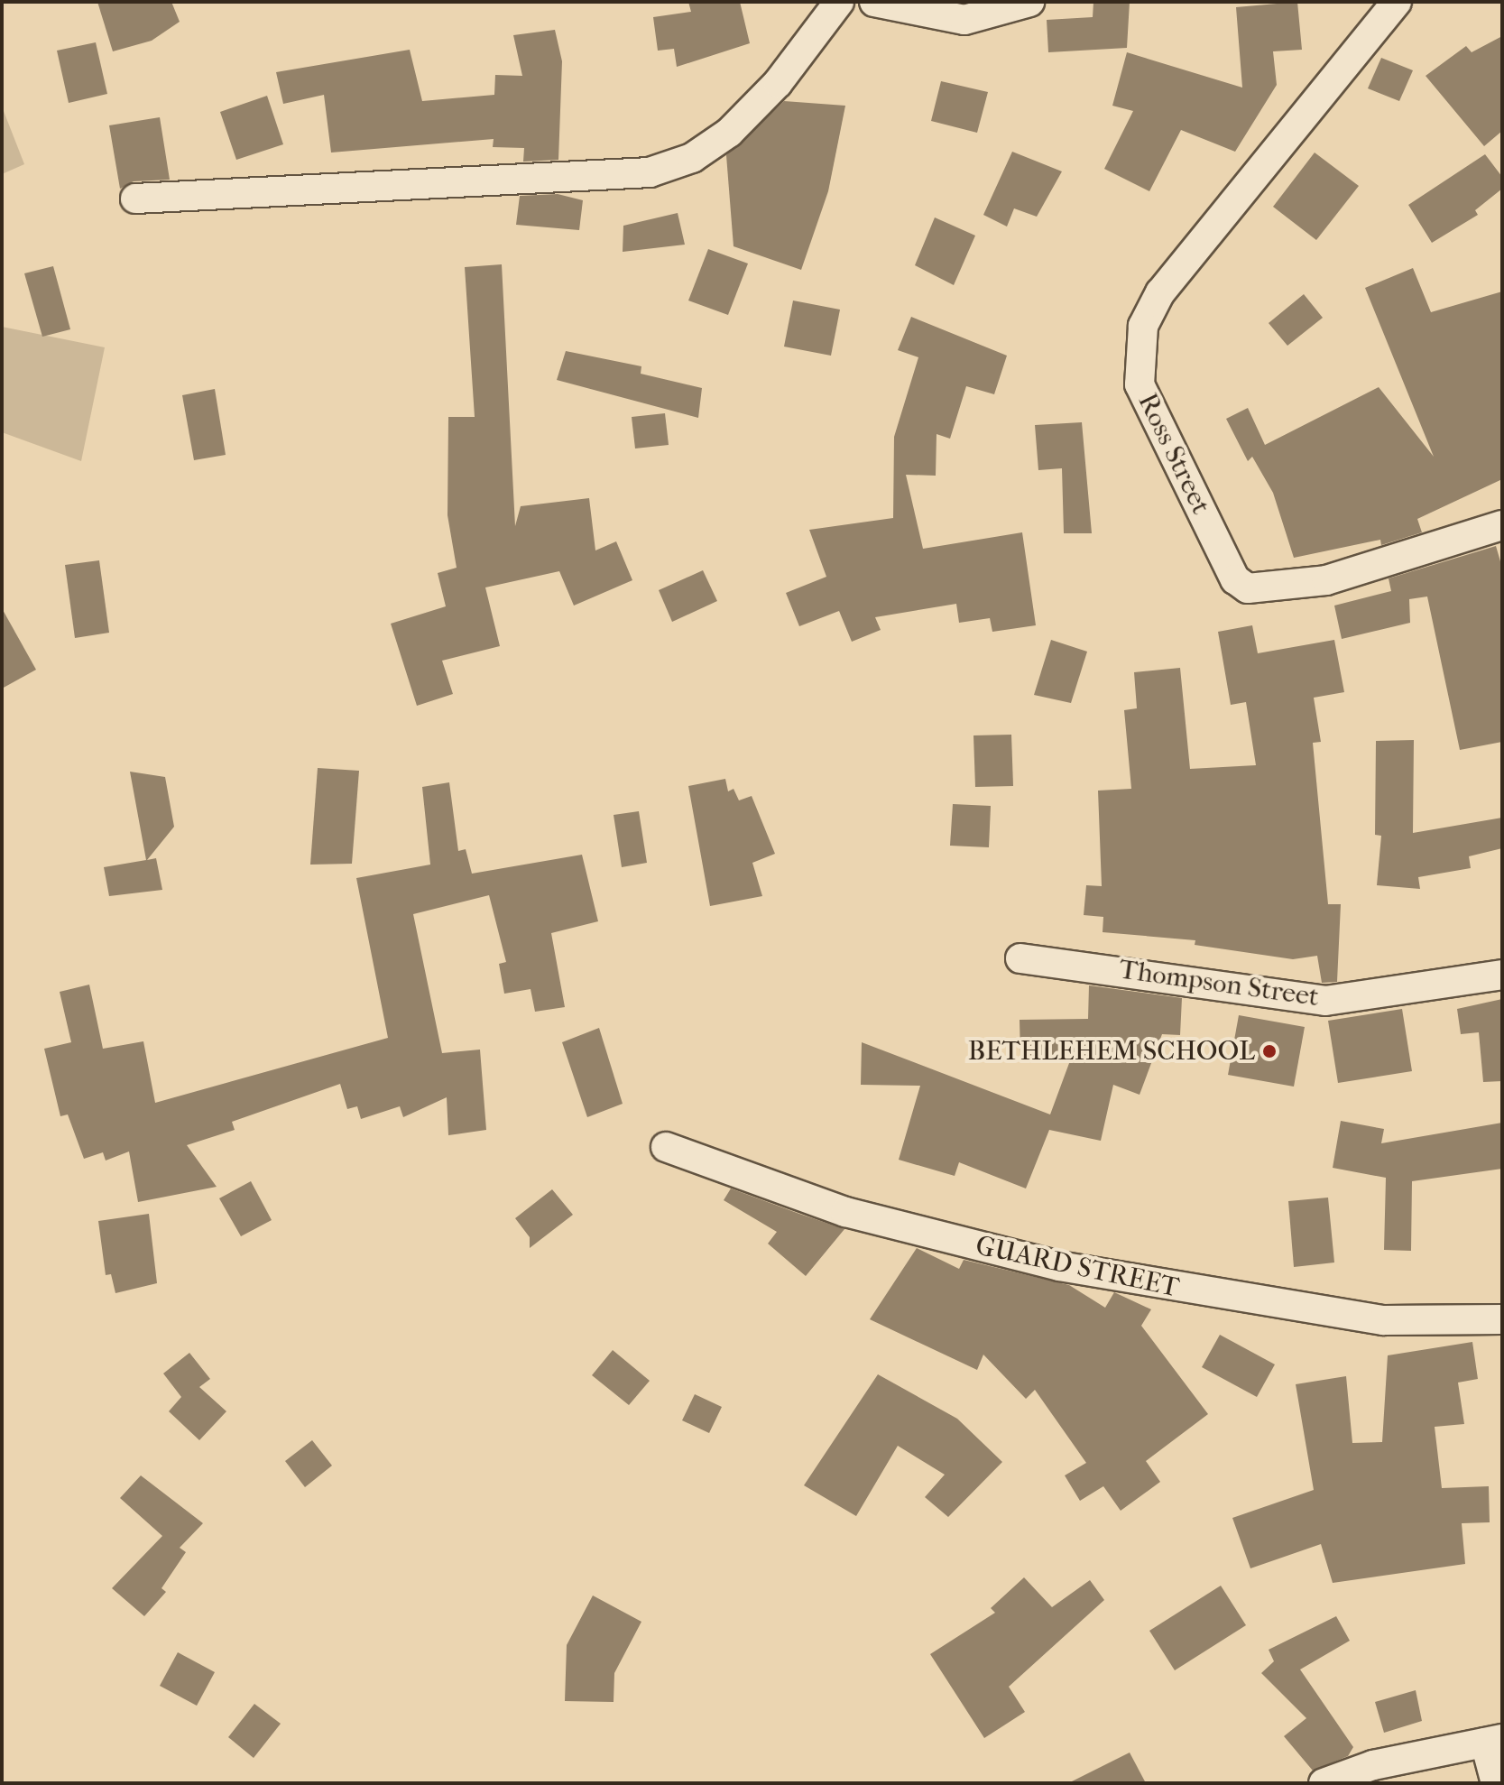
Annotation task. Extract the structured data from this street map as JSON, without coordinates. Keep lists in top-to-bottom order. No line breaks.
{"streets":{"street":["Ross Street","Thompson Street","GUARD STREET"]},"places":["BETHLEHEM SCHOOL"]}
